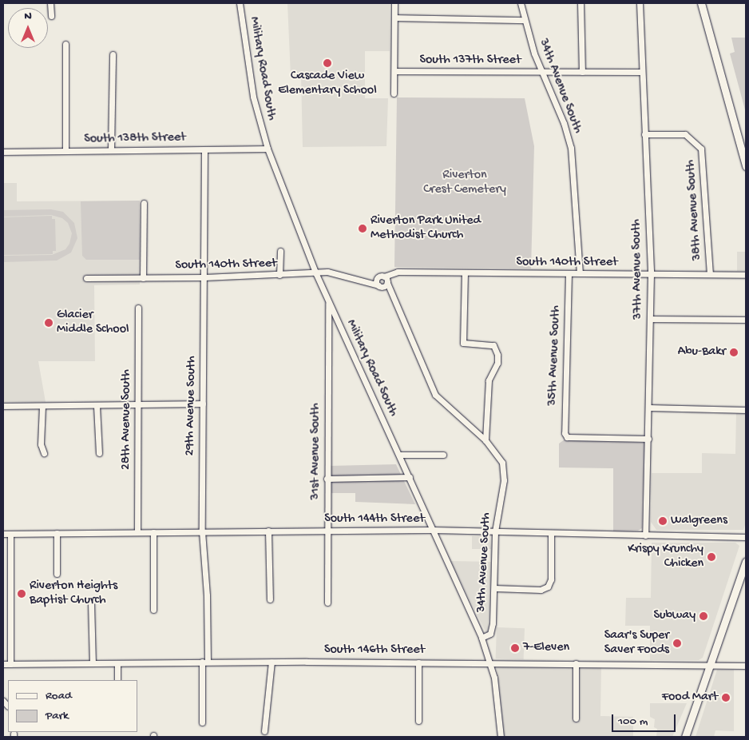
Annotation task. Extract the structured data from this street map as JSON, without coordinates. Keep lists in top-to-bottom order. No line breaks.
{"streets":{"street":["South 137th Street","Military Road South","34th Avenue South","South 138th Street","38th Avenue South","South 140th Street","37th Avenue South","35th Avenue South","29th Avenue South","28th Avenue South","31st Avenue South","South 144th Street","South 146th Street"]},"crossings":[["South 137th Street","34th Avenue South"],["South 137th Street","37th Avenue South"],["Military Road South","34th Avenue South"],["Military Road South","South 138th Street"],["Military Road South","South 140th Street"],["Military Road South","31st Avenue South"],["Military Road South","South 144th Street"],["Military Road South","South 146th Street"],["34th Avenue South","South 140th Street"],["34th Avenue South","South 144th Street"],["South 138th Street","29th Avenue South"],["38th Avenue South","South 140th Street"],["38th Avenue South","37th Avenue South"],["South 140th Street","37th Avenue South"],["South 140th Street","35th Avenue South"],["South 140th Street","29th Avenue South"],["37th Avenue South","35th Avenue South"],["37th Avenue South","South 144th Street"],["29th Avenue South","South 144th Street"],["29th Avenue South","South 146th Street"],["28th Avenue South","South 144th Street"],["31st Avenue South","South 144th Street"]],"parks":["Riverton Crest Cemetery"],"places":["Cascade View Elementary School","Riverton Park United Methodist Church","Glacier Middle School","Abu-Bakr","Walgreens","Krispy Krunchy Chicken","Riverton Heights Baptist Church","Subway","Saar's Super Saver Foods","7-Eleven","Food Mart"],"legend":["Road","Park"],"scale_bar":"100 m","north":"top"}
